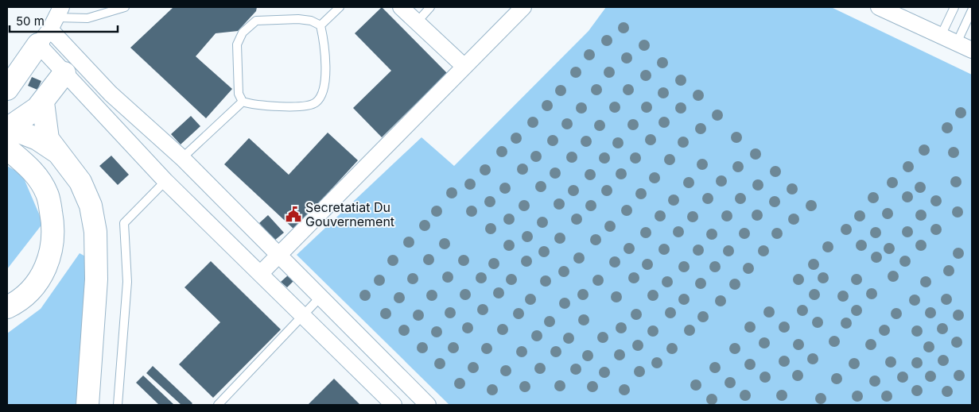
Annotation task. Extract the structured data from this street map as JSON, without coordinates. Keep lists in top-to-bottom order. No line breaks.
{"places":{"public building":["Secretatiat Du Gouvernement"]},"scale_bar":"50 m"}
